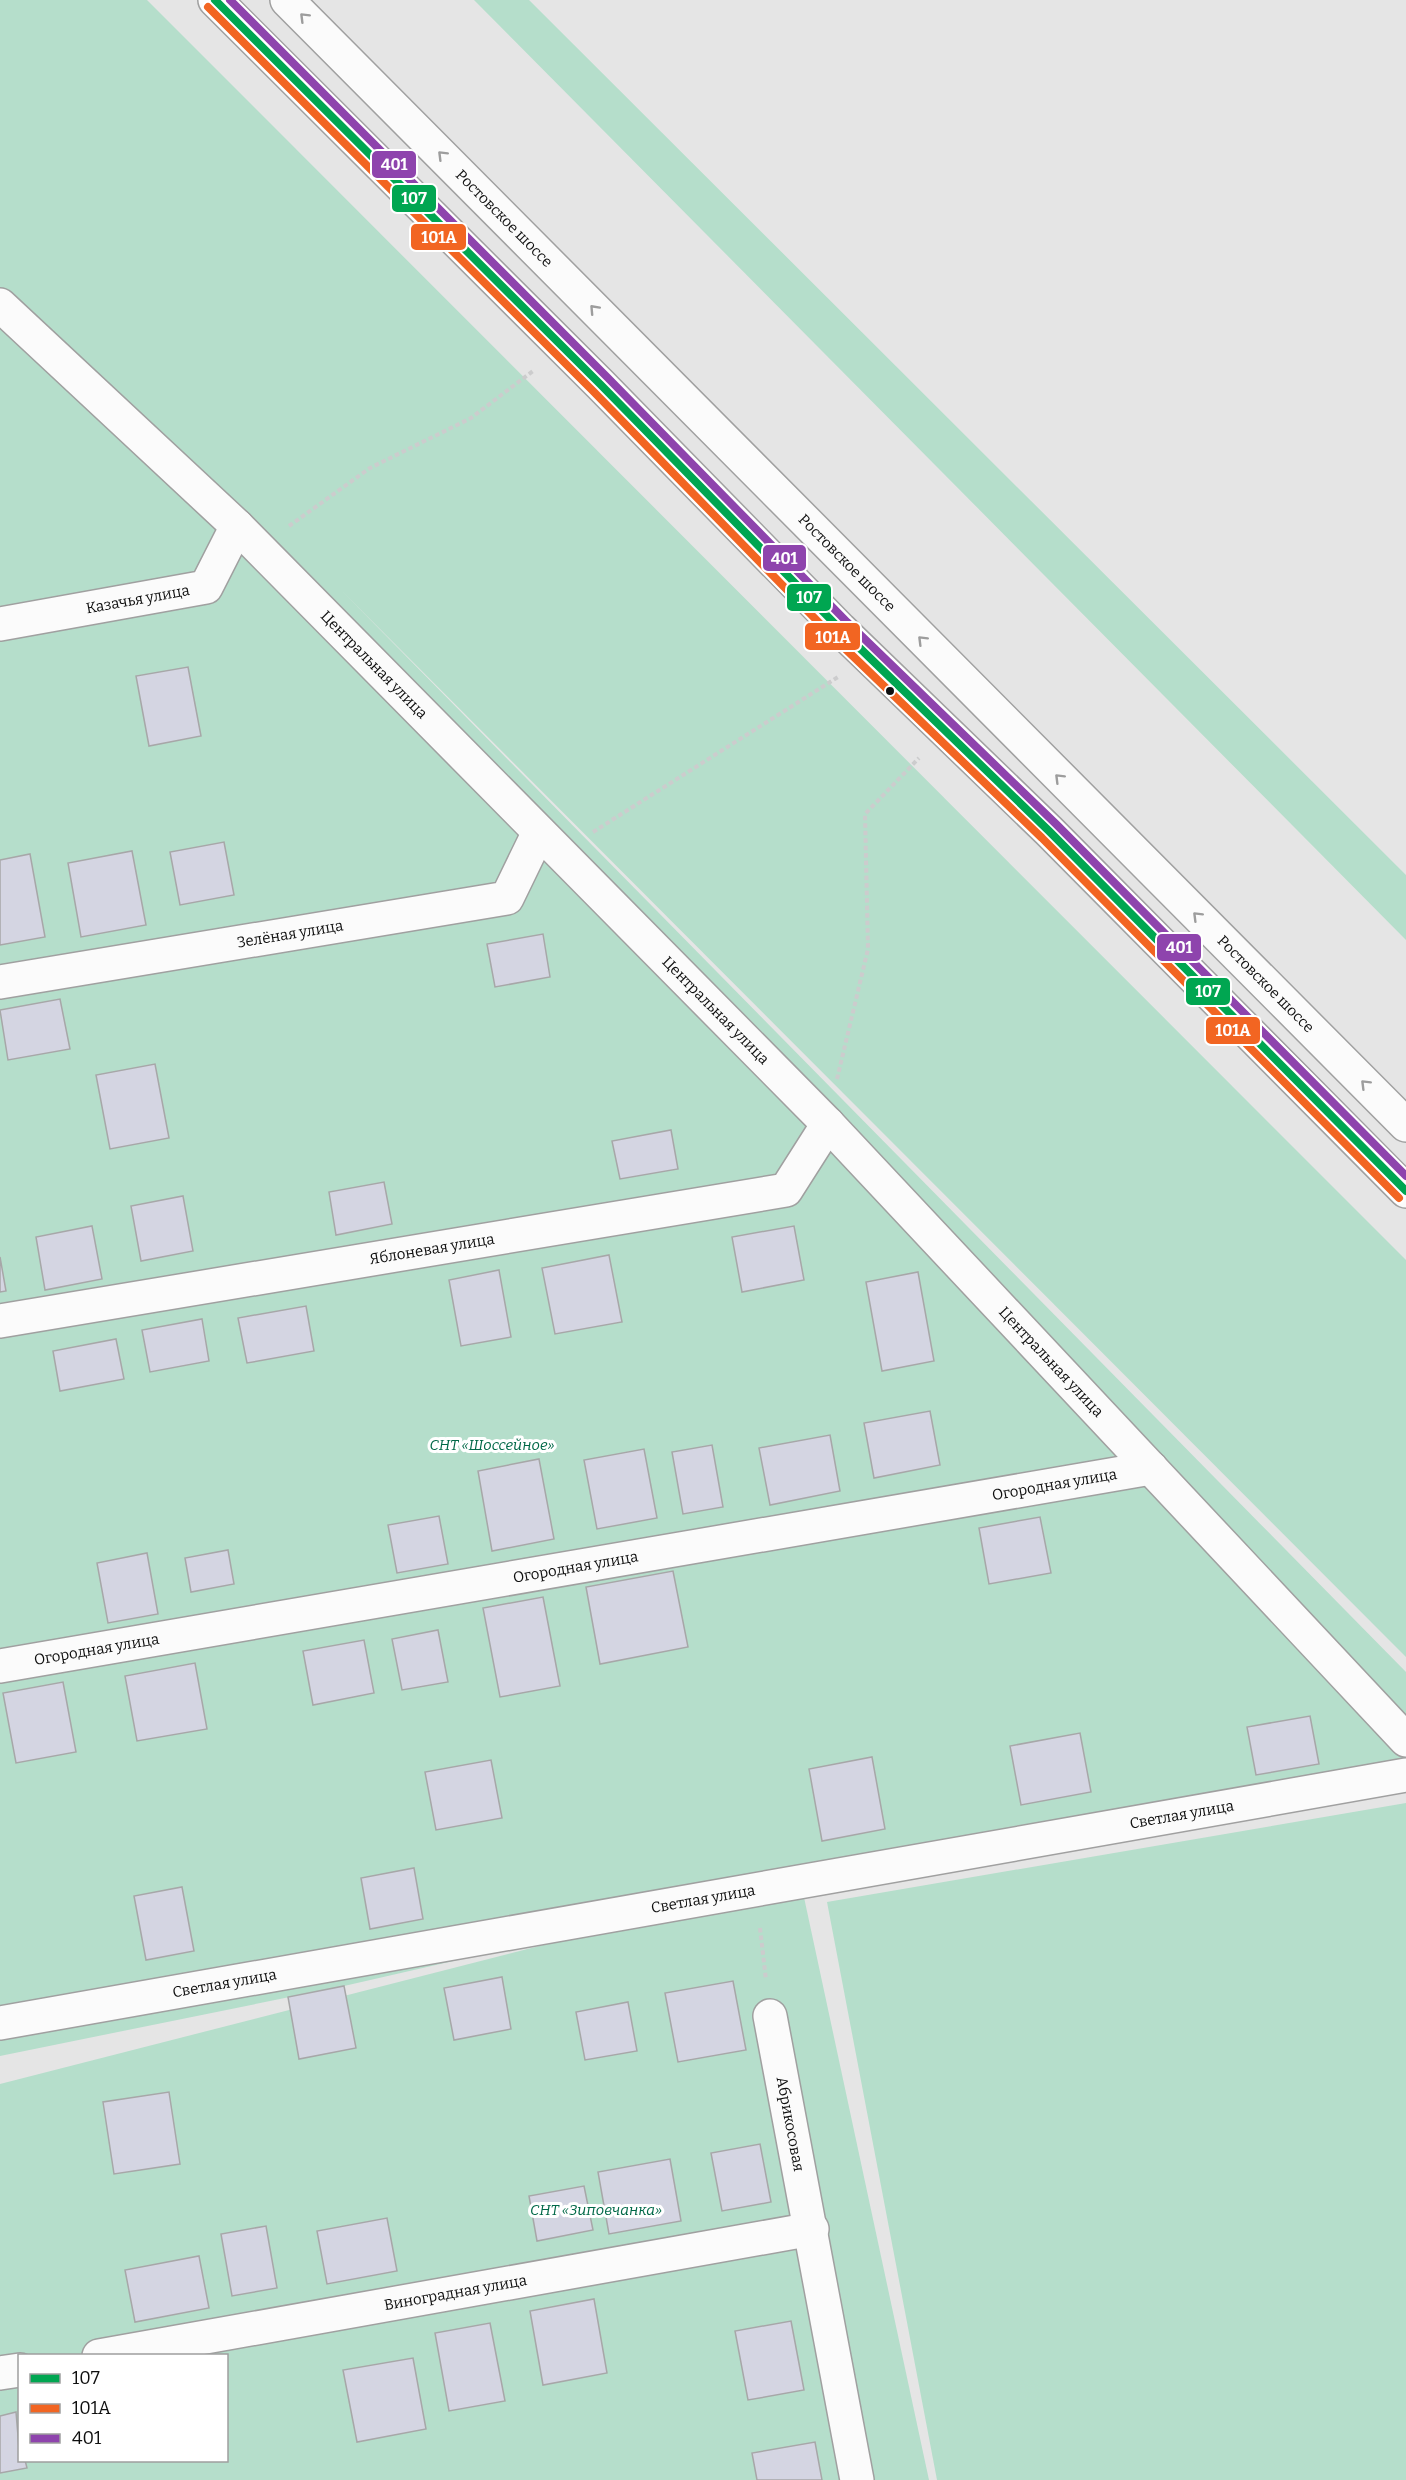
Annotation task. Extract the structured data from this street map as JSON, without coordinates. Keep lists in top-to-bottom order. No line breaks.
{"streets":{"main road":["Ростовское шоссе","Казачья улица","Центральная улица","Зелёная улица","Яблоневая улица","Огородная улица","Светлая улица","Абрикосовая","Виноградная улица"]},"crossings":[["Казачья улица","Центральная улица"],["Центральная улица","Зелёная улица"],["Центральная улица","Яблоневая улица"],["Центральная улица","Огородная улица"],["Абрикосовая","Виноградная улица"]],"parks":["СНТ «Шоссейное»","СНТ «Зиповчанка»"],"lines":["transit line 107","transit line 401","transit line 101А"],"legend":["107","101А","401"]}
